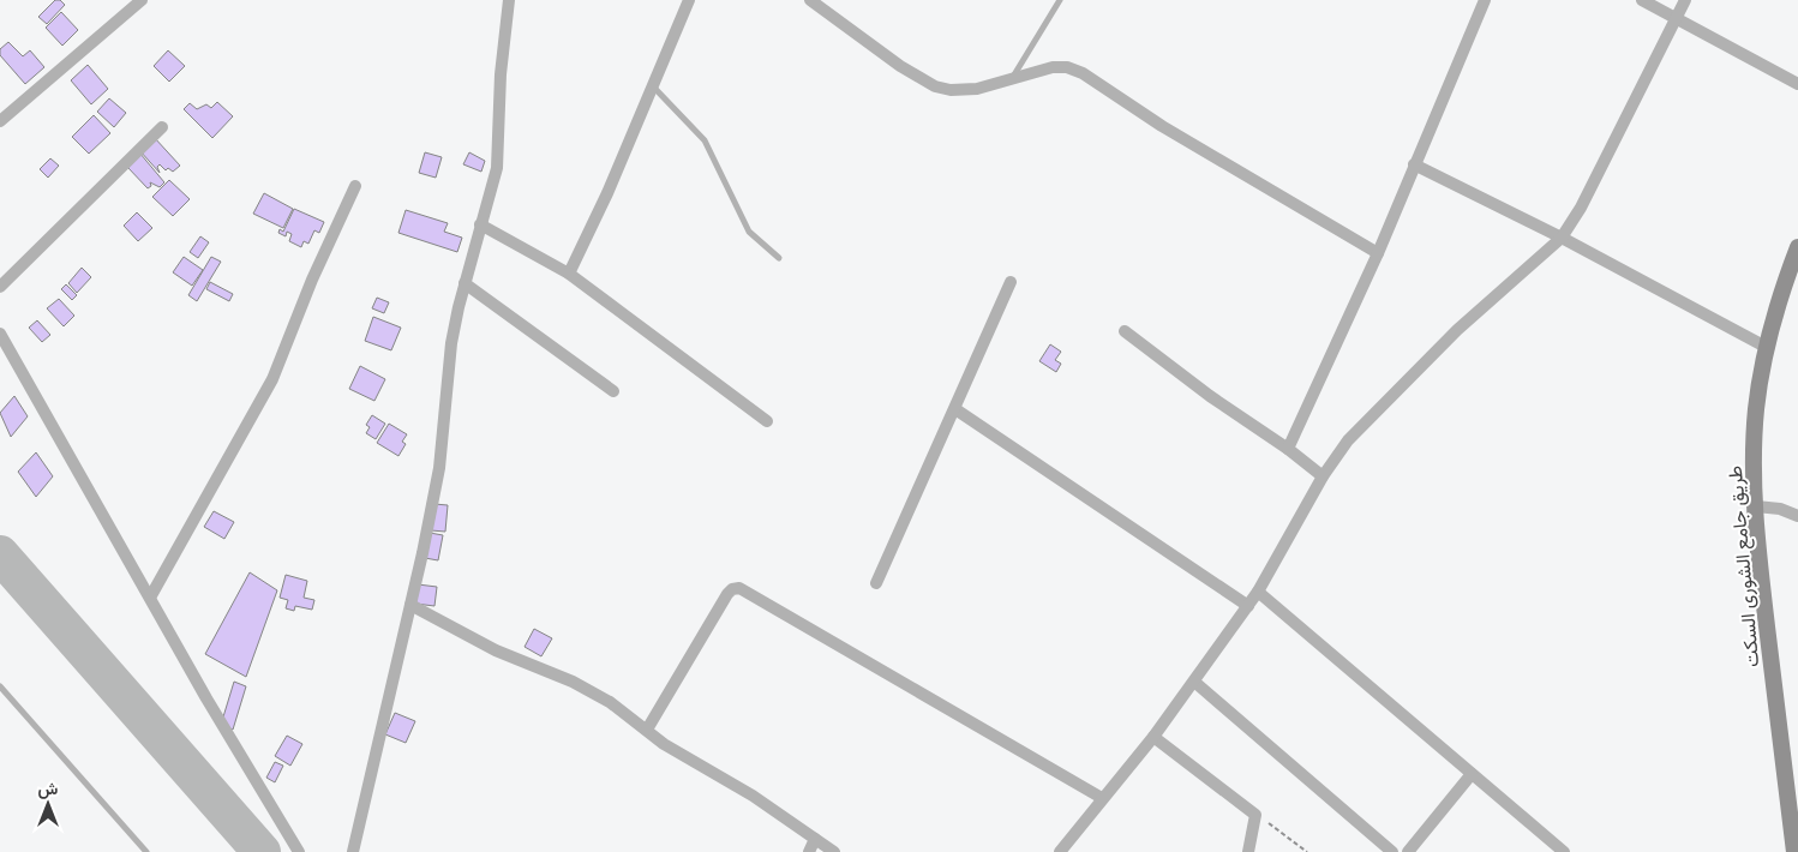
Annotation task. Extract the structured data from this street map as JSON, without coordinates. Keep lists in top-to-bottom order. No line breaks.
{"streets":{"main road":["طريق جامع الشورى السكت"]},"north":"top"}
